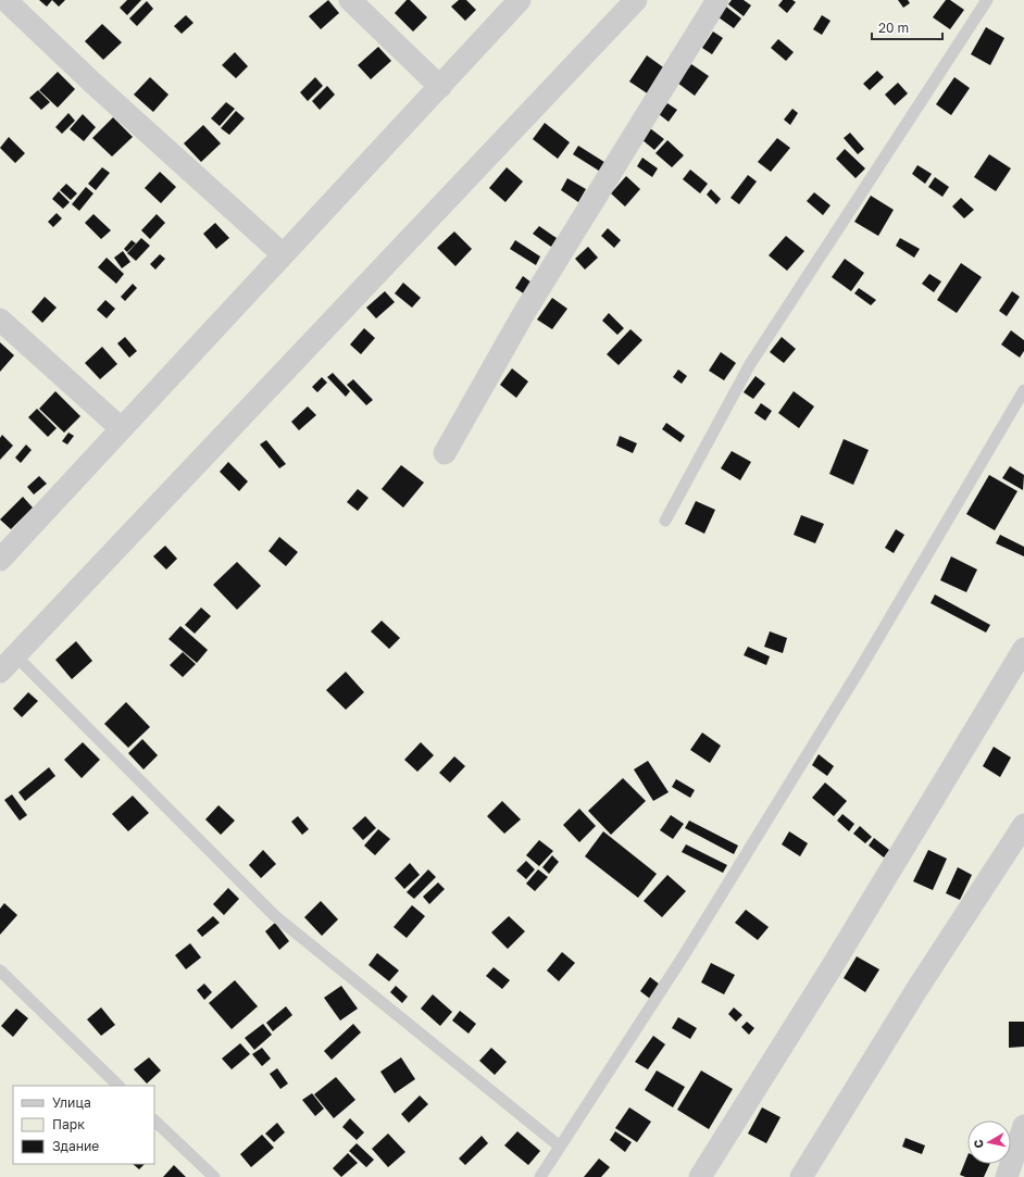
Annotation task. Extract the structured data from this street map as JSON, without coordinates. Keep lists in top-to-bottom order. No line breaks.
{"legend":["Улица","Парк","Здание"],"scale_bar":"20 m","north":"left"}
